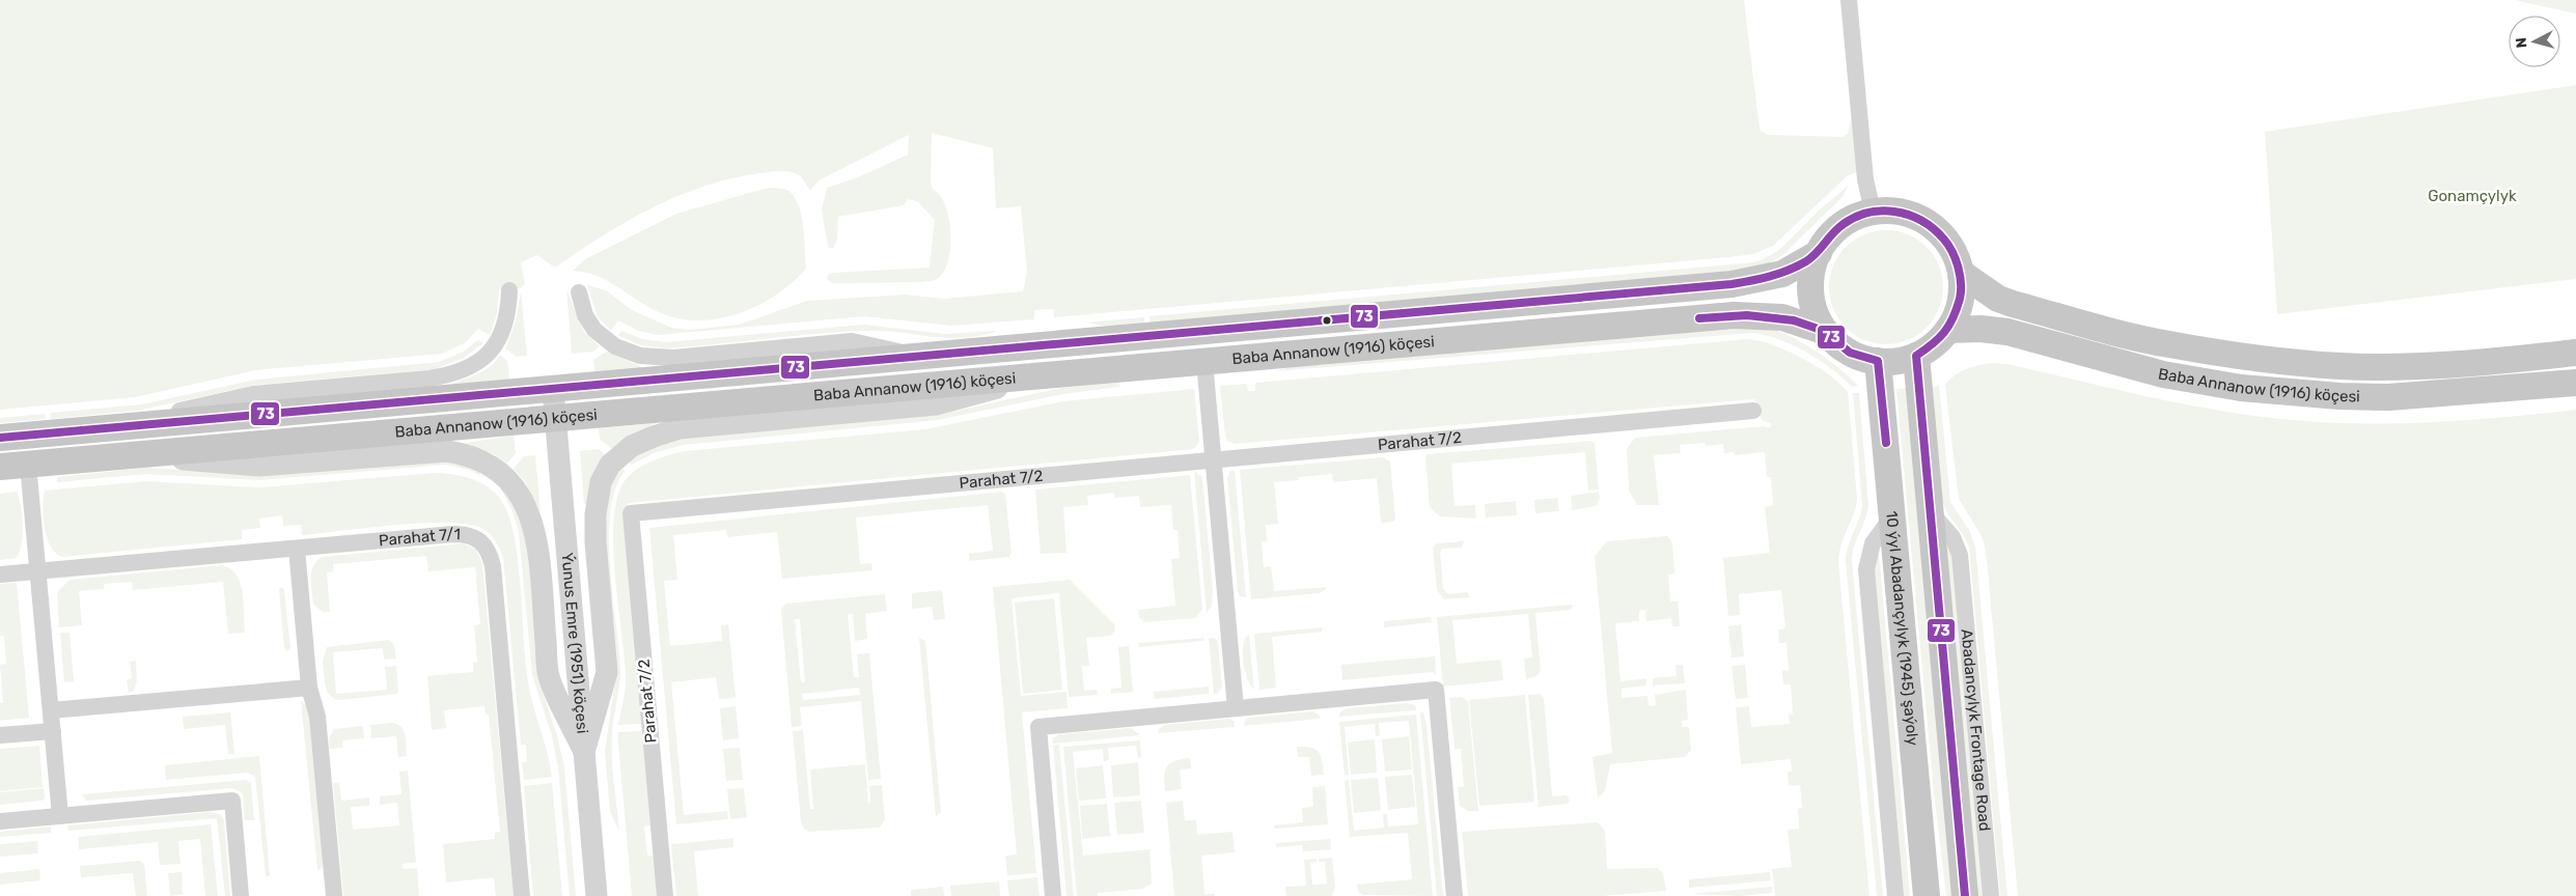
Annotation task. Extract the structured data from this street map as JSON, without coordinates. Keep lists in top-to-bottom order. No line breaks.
{"streets":{"main road":["Baba Annanow (1916) köçesi","10 ýyl Abadançylyk (1945) şaýoly"],"street":["Parahat 7/2","Parahat 7/1","Ýunus Emre (1951) köçesi","Abadancylyk Frontage Road"]},"crossings":[["Baba Annanow (1916) köçesi","10 ýyl Abadançylyk (1945) şaýoly"],["Baba Annanow (1916) köçesi","Ýunus Emre (1951) köçesi"]],"parks":["Gonamçylyk"],"lines":["transit line 73"],"north":"left"}
